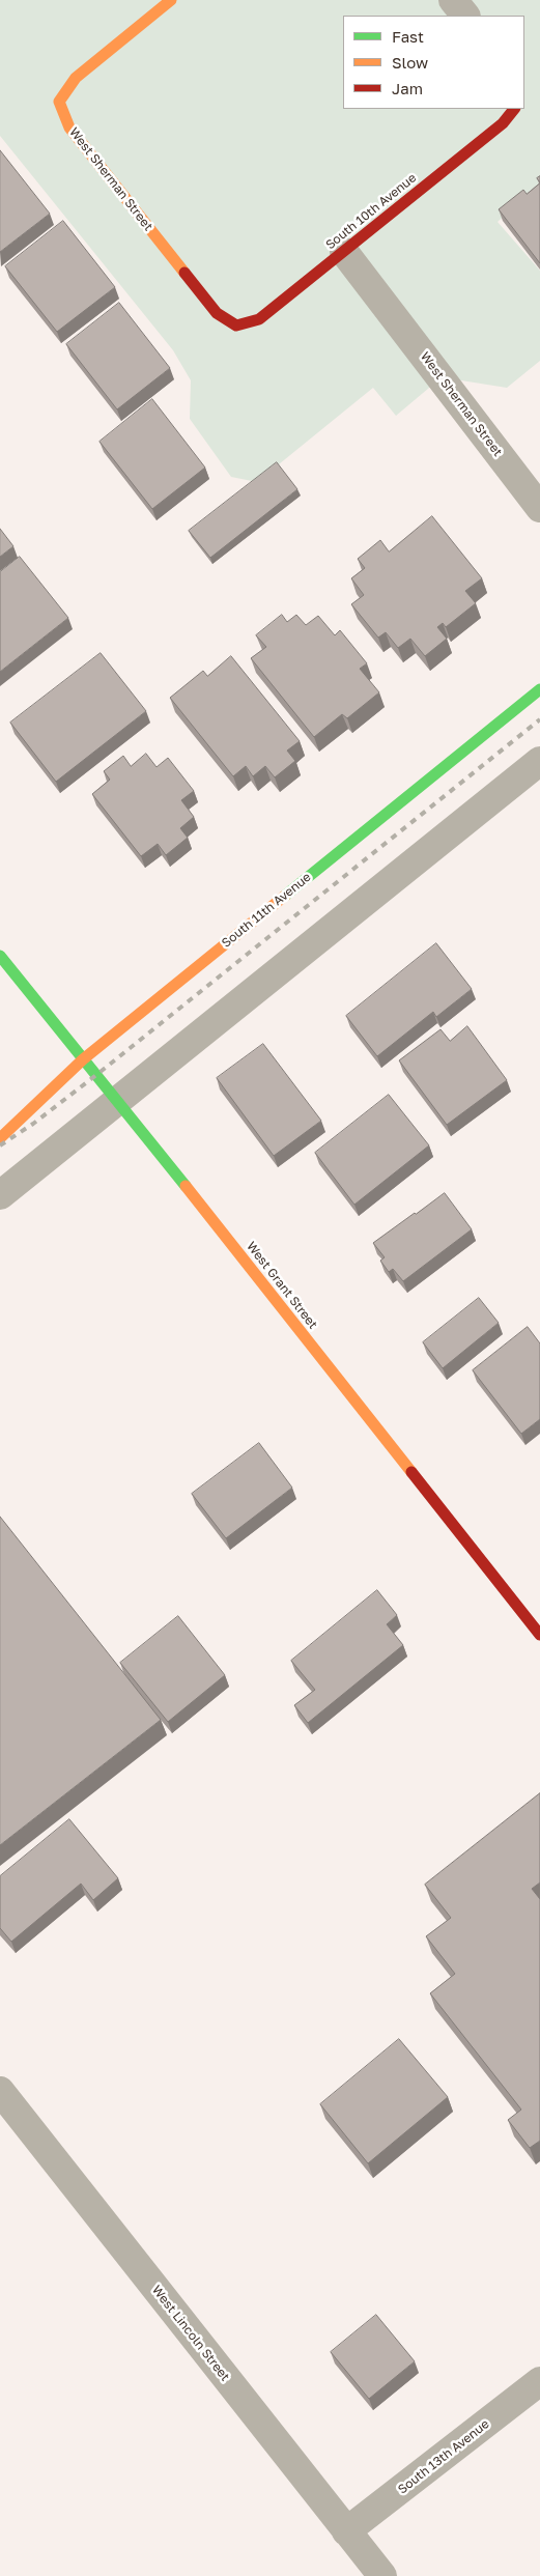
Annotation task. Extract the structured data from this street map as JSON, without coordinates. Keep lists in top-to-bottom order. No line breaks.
{"streets":{"street":["West Sherman Street","South 10th Avenue","South 11th Avenue","West Grant Street","West Lincoln Street","South 13th Avenue"]},"crossings":[["West Sherman Street","South 10th Avenue"],["South 11th Avenue","West Grant Street"],["West Lincoln Street","South 13th Avenue"]],"legend":["Fast","Slow","Jam"]}
